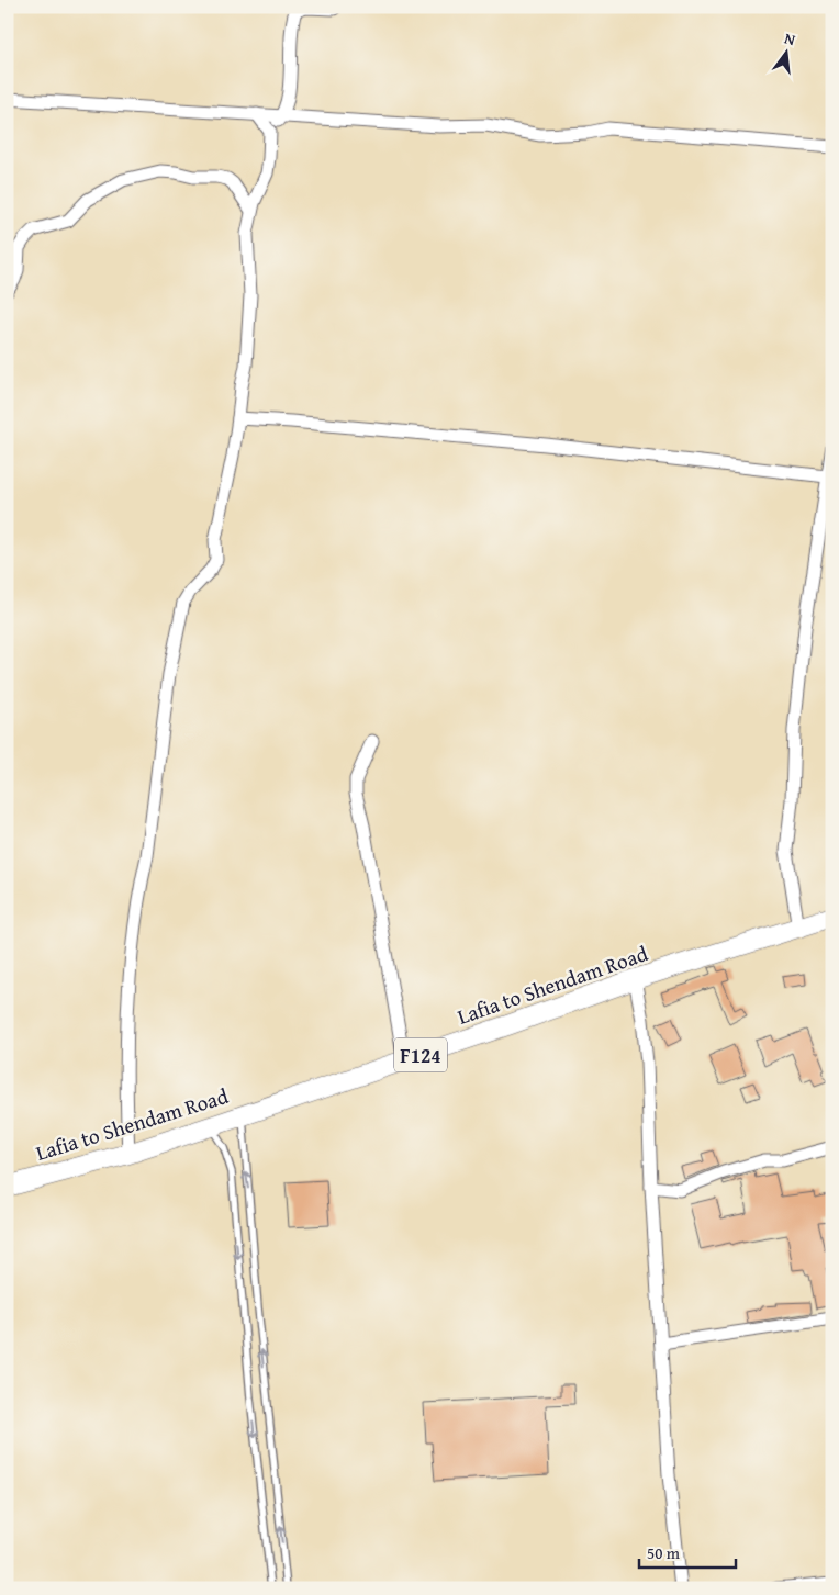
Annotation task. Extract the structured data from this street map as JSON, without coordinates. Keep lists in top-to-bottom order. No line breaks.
{"streets":{"main road":["Lafia to Shendam Road","F124"]},"scale_bar":"50 m","north":"top"}
